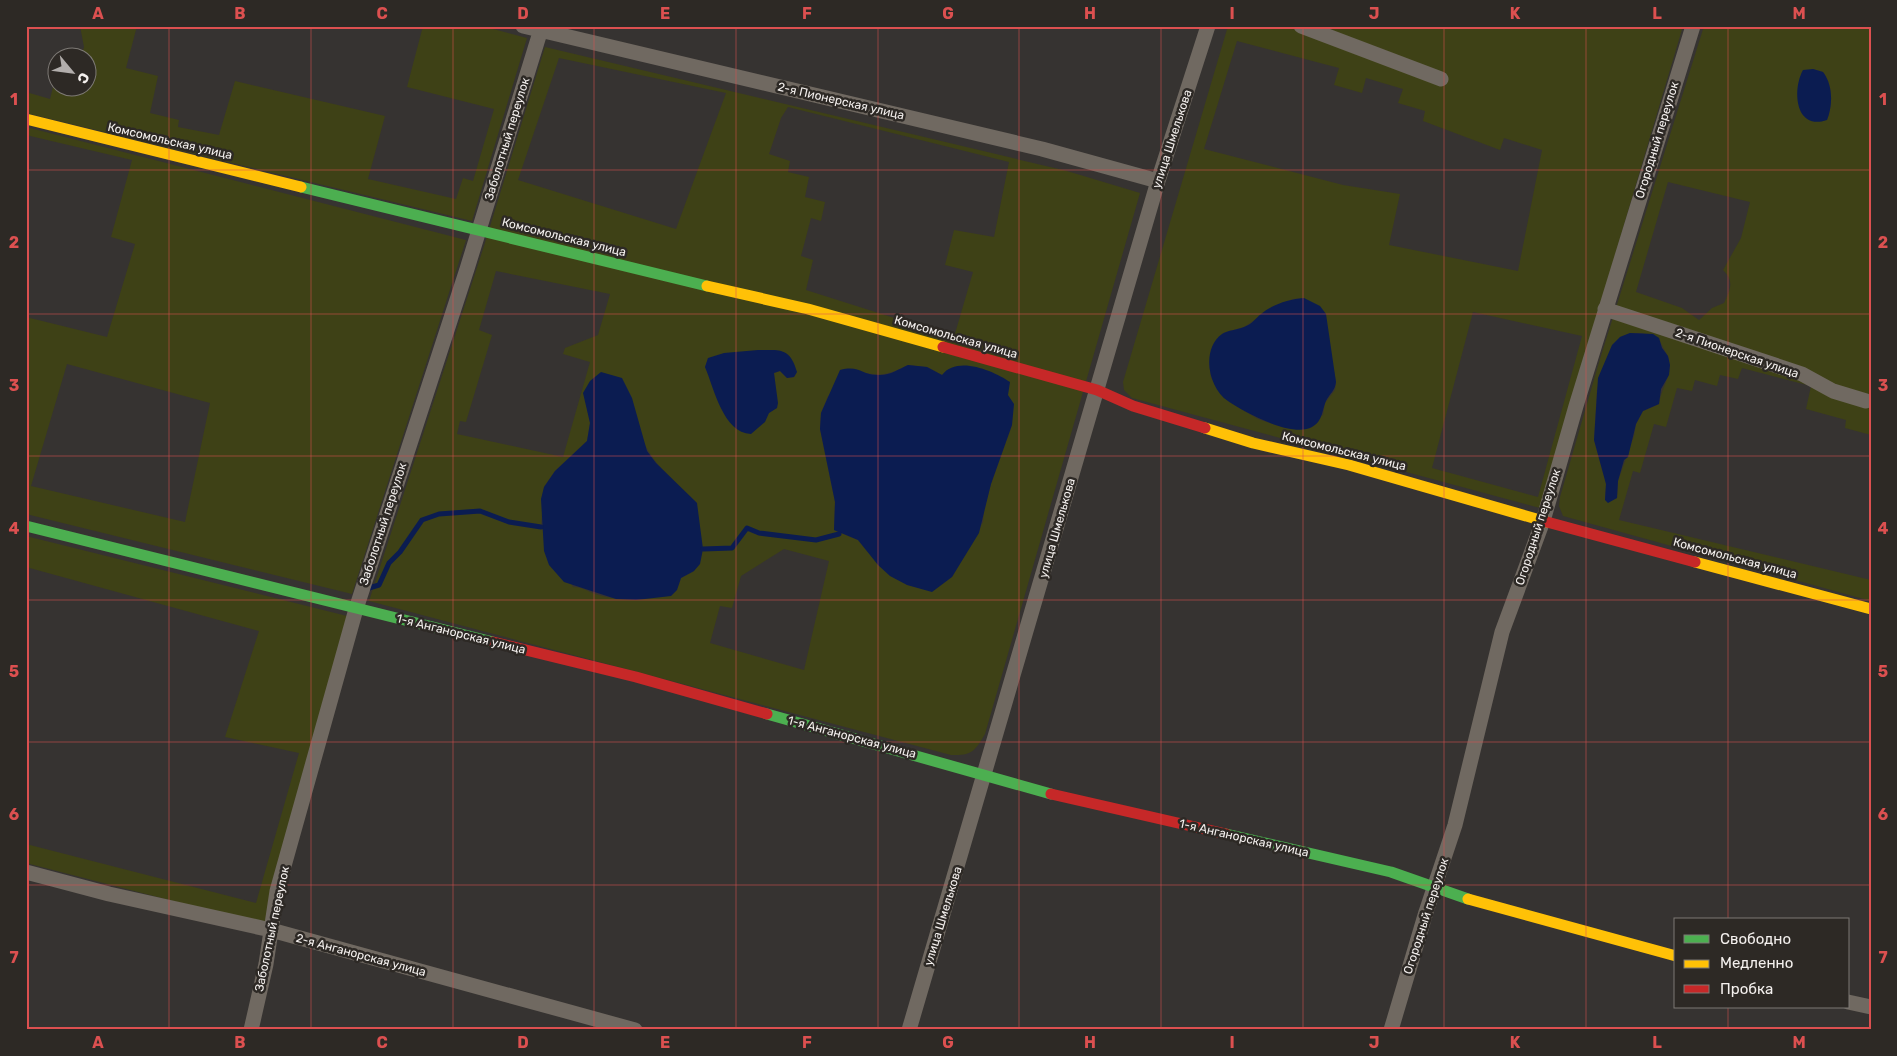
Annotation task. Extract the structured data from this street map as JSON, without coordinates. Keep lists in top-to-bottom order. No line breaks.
{"streets":{"street":["2-я Пионерская улица","Заболотный переулок","улица Шмелькова","Огородный переулок","Комсомольская улица","1-я Анганорская улица","2-я Анганорская улица"]},"crossings":[["2-я Пионерская улица","Заболотный переулок"],["2-я Пионерская улица","улица Шмелькова"],["2-я Пионерская улица","Огородный переулок"],["Заболотный переулок","Комсомольская улица"],["Заболотный переулок","1-я Анганорская улица"],["Заболотный переулок","2-я Анганорская улица"],["улица Шмелькова","Комсомольская улица"],["улица Шмелькова","1-я Анганорская улица"],["Огородный переулок","Комсомольская улица"],["Огородный переулок","1-я Анганорская улица"]],"legend":["Свободно","Медленно","Пробка"],"north":"bottom right","grid":{"columns":["A","B","C","D","E","F","G","H","I","J","K","L","M"],"rows":["1","2","3","4","5","6","7"]}}
